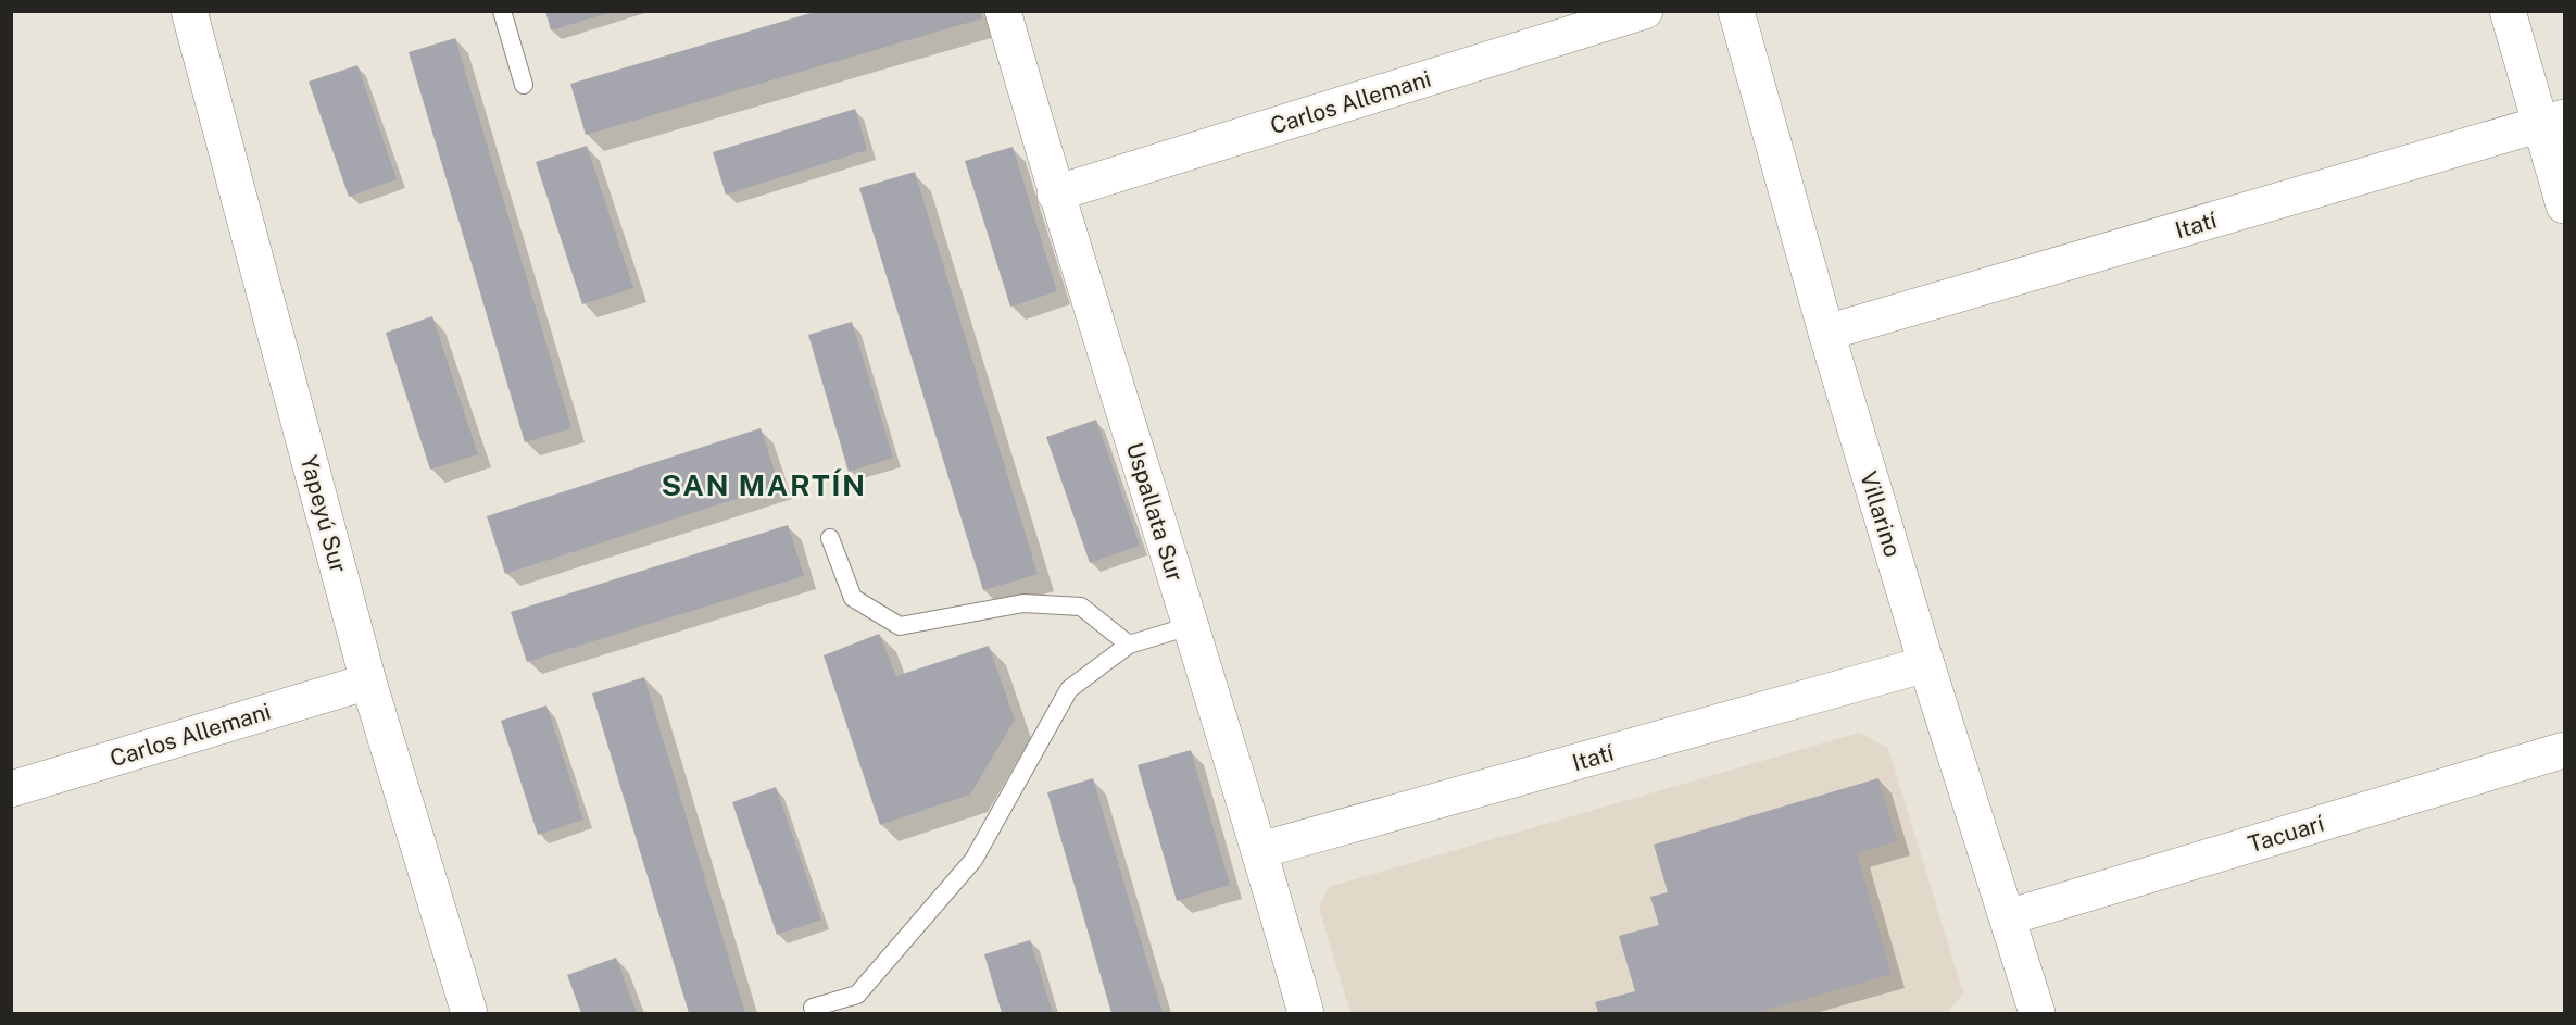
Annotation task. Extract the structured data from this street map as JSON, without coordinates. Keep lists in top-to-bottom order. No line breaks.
{"streets":{"street":["Carlos Allemani","Itatí","Uspallata Sur","Yapeyú Sur","Villarino","Tacuarí"]},"crossings":[["Carlos Allemani","Uspallata Sur"],["Carlos Allemani","Yapeyú Sur"],["Itatí","Uspallata Sur"],["Itatí","Villarino"],["Villarino","Tacuarí"]],"districts":["SAN MARTÍN"]}
